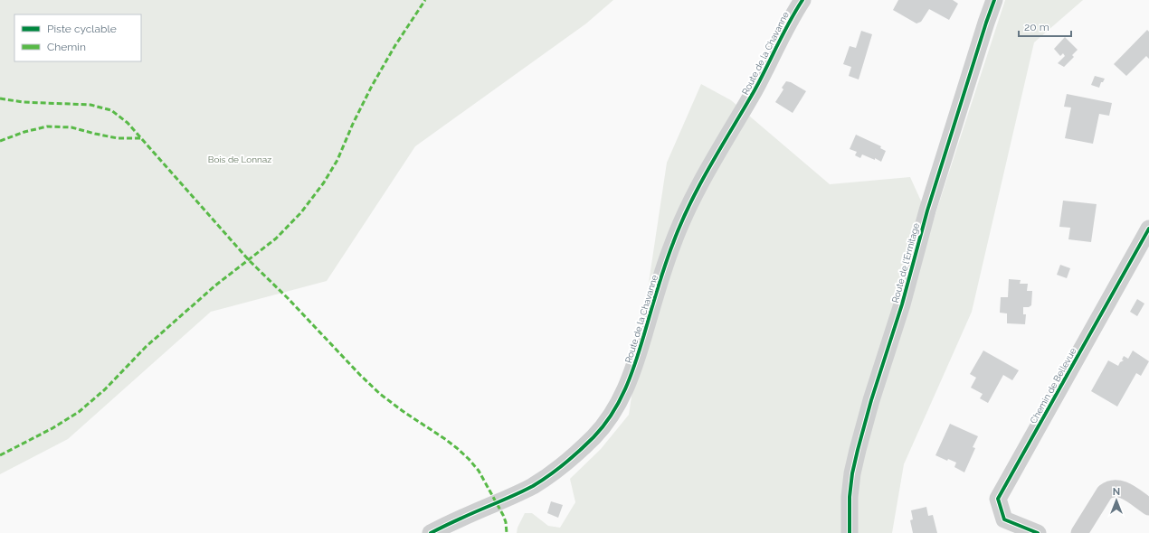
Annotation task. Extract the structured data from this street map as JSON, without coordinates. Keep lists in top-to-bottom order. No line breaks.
{"streets":{"street":["Route de la Chavanne","Route de l'Ermitage","Chemin de Bellevue"]},"parks":["Bois de Lonnaz"],"legend":["Piste cyclable","Chemin"],"scale_bar":"20 m","north":"top"}
